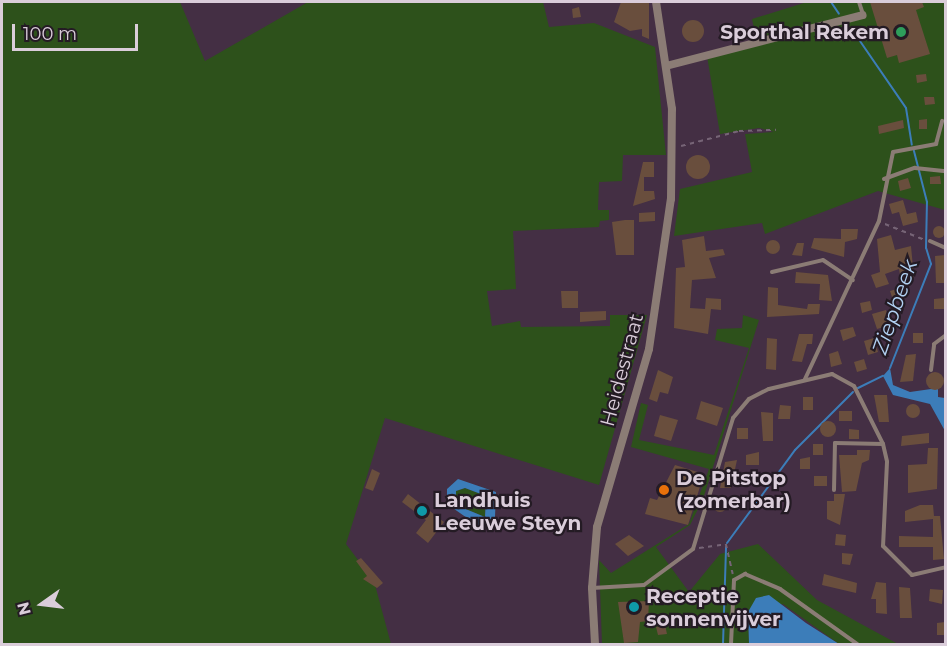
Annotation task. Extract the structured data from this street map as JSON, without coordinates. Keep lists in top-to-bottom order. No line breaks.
{"streets":{"street":["Heidestraat"]},"water":["Ziepbeek"],"places":["Sporthal Rekem","De Pitstop (zomerbar)","Landhuis Leeuwe Steyn","Receptie sonnenvijver"],"scale_bar":"100 m","north":"left"}
